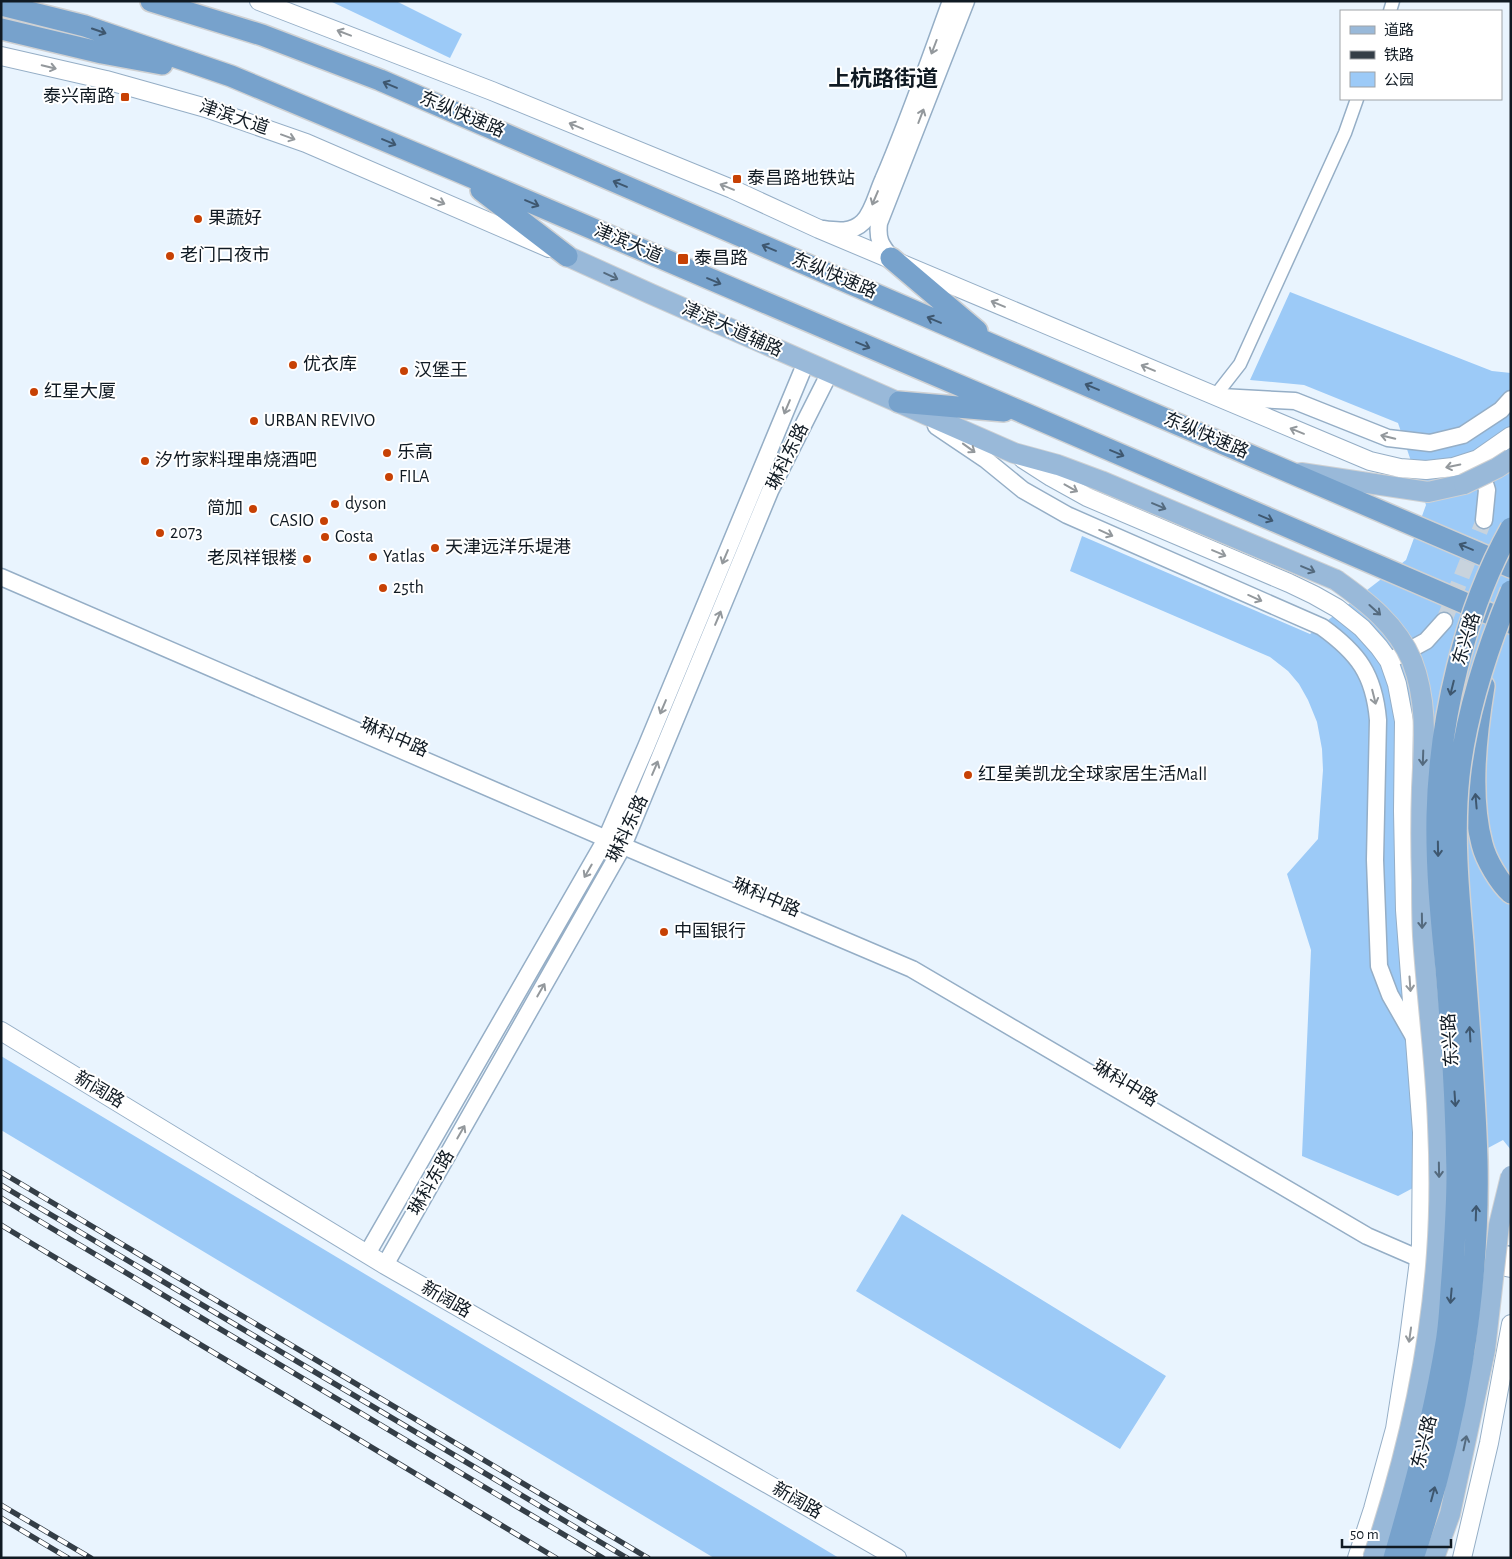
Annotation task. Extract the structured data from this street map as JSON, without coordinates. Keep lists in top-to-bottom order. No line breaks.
{"streets":{"highway":["东纵快速路","津滨大道","东兴路"],"main road":["津滨大道辅路","新阔路"],"street":["琳科东路","琳科中路"]},"crossings":[["津滨大道","津滨大道辅路"],["津滨大道辅路","琳科东路"],["琳科东路","琳科中路"],["琳科东路","新阔路"]],"districts":["上杭路街道"],"places":{"transit":["泰兴南路","泰昌路地铁站","泰昌路"],"other":["果蔬好","老门口夜市","优衣库","汉堡王","红星大厦","URBAN REVIVO","乐高","汐竹家料理串烧酒吧","FILA","dyson","简加","CASIO","2073","Costa","天津远洋乐堤港","Yatlas","老凤祥银楼","25th","红星美凯龙全球家居生活Mall","中国银行"]},"legend":["道路","铁路","公园"],"scale_bar":"50 m"}
